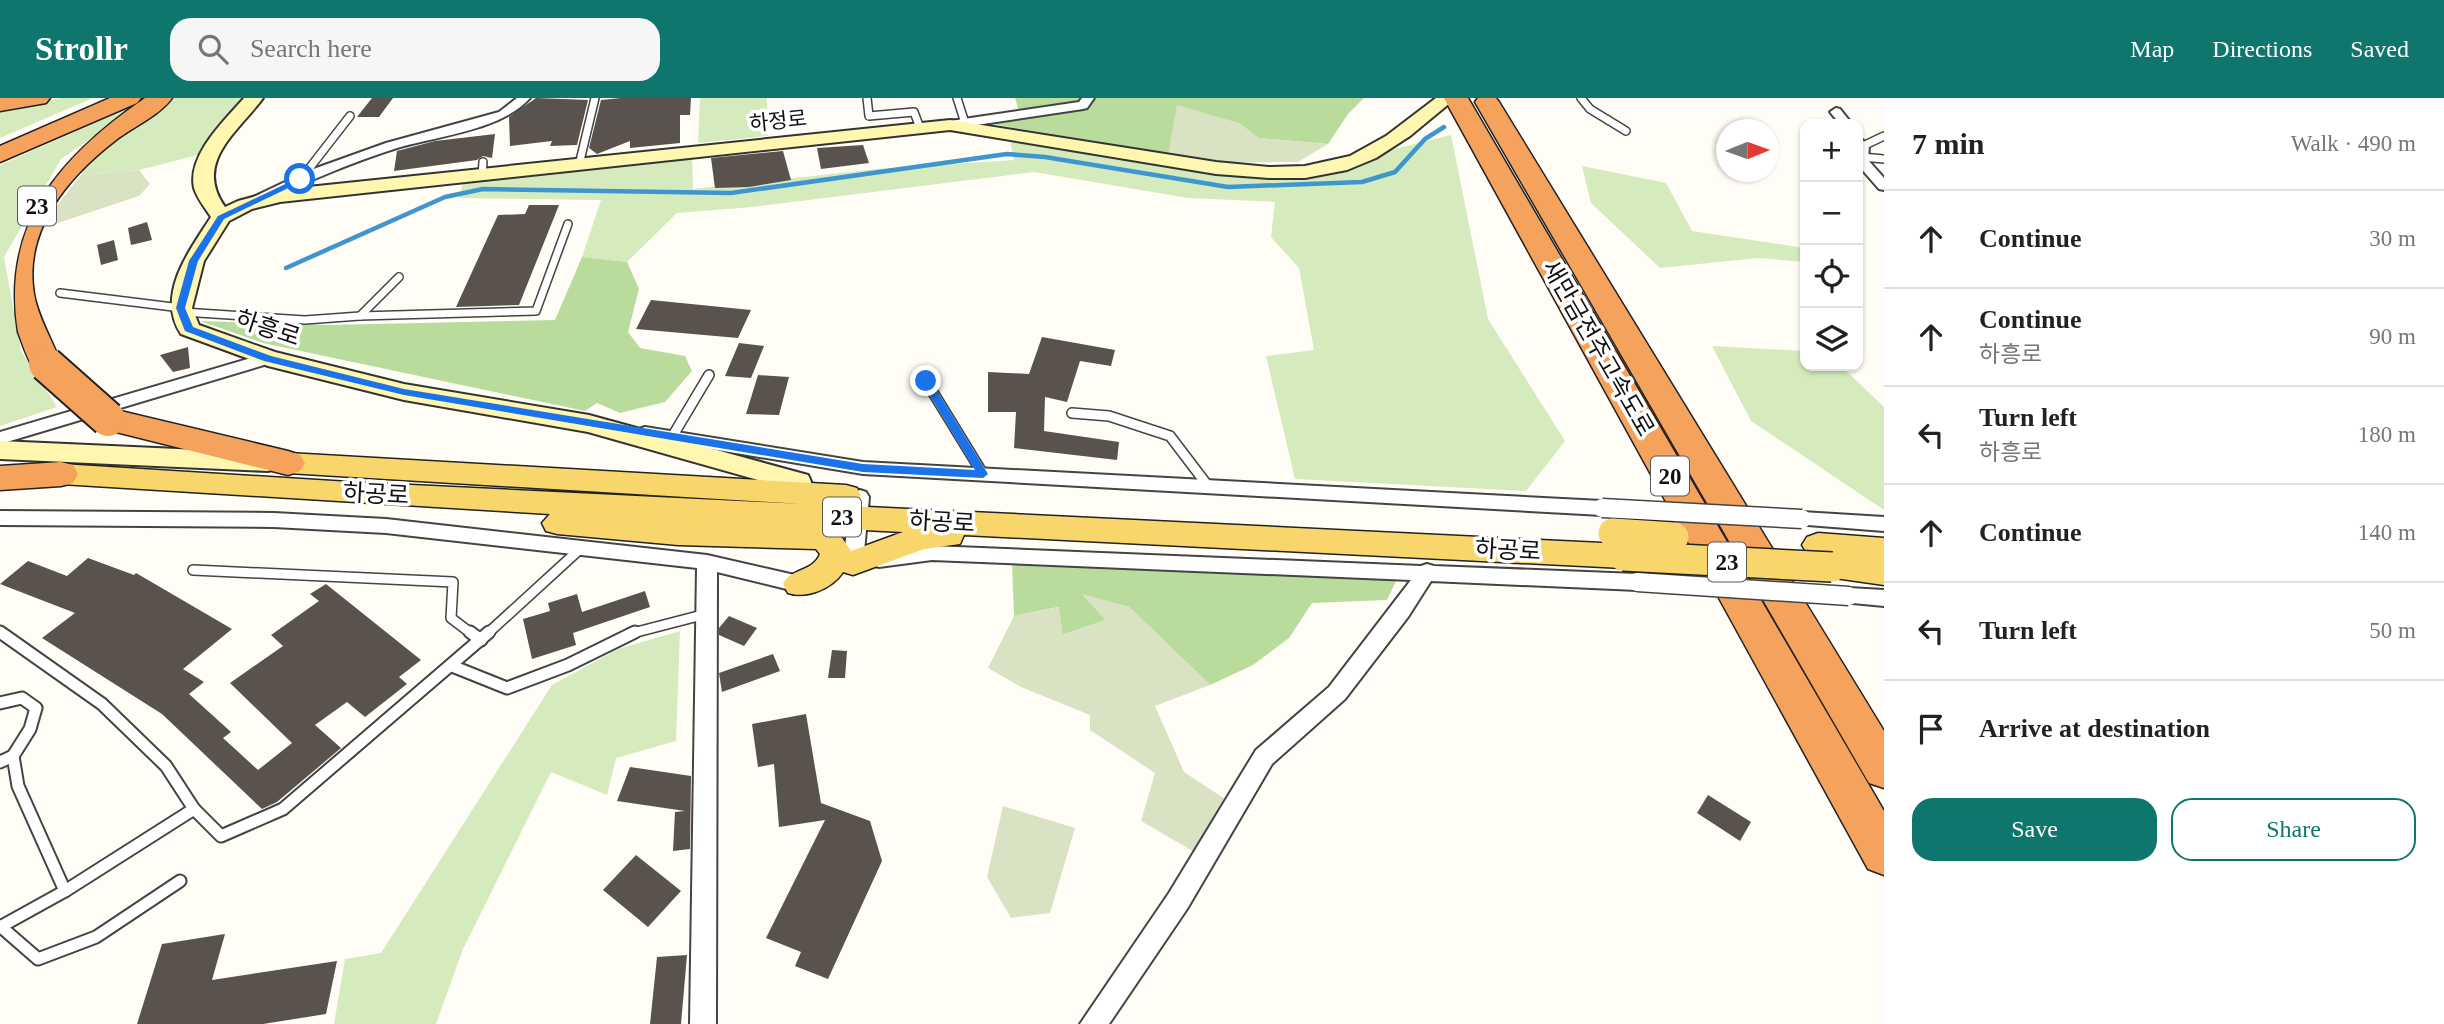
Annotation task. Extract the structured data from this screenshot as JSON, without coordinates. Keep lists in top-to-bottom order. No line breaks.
{"streets":{"highway":["23","새만금전주고속도로","20"],"main road":["하공로"],"street":["하정로","하흥로"]},"crossings":[["하정로","새만금전주고속도로"],["23","하공로"],["하흥로","하공로"]],"north":"right","page":{"header":"Strollr","search":"Search here","nav":["Map","Directions","Saved"],"heading":["7 min","Walk · 490 m"],"map_buttons":["+","−"],"list":[["Continue","30 m"],["Continue","하흥로","90 m"],["Turn left","하흥로","180 m"],["Continue","140 m"],["Turn left","50 m"],"Arrive at destination"],"buttons":["Save","Share"]}}
